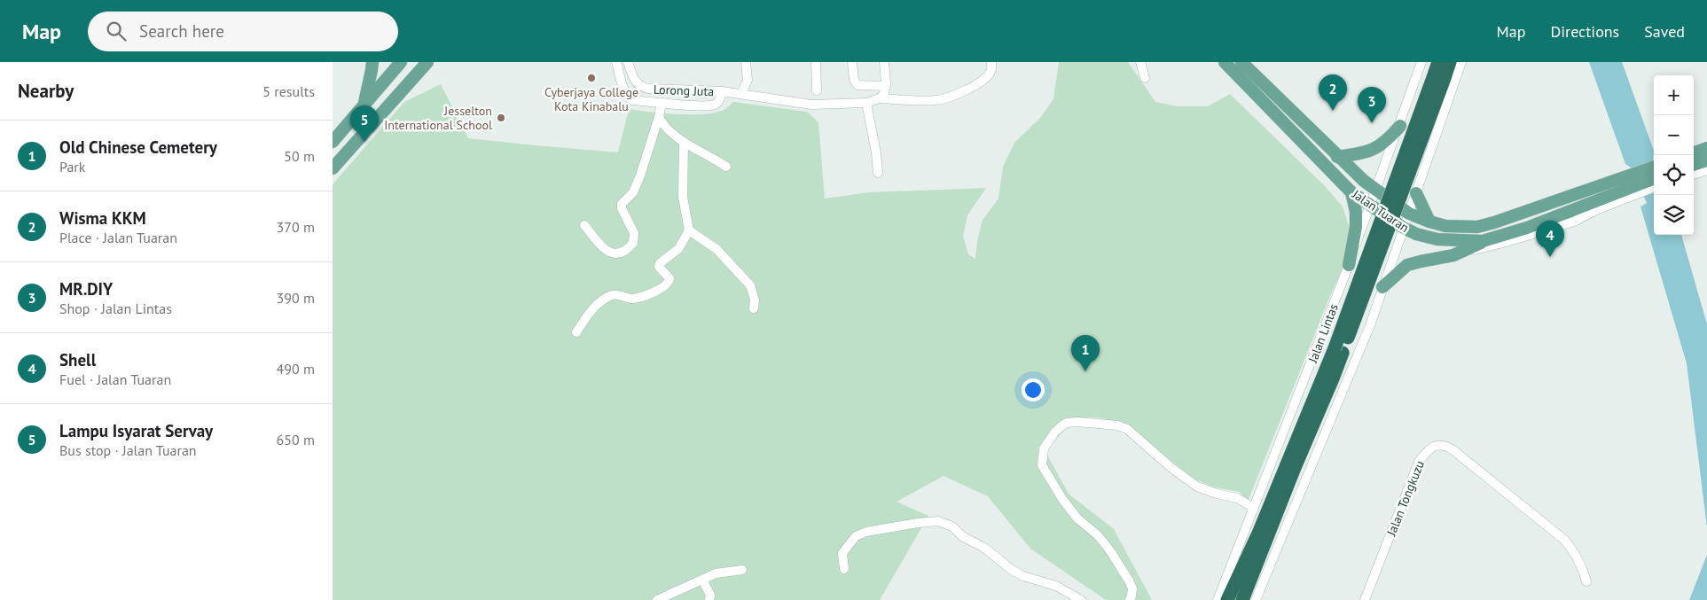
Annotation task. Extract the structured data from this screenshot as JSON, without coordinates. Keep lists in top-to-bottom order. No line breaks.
{"streets":{"highway":["Jalan Lintas"],"main road":["Jalan Tuaran"],"street":["Lorong Juta","Jalan Tongkuzu"]},"places":["Cyberjaya College Kota Kinabalu","Jesselton International School"],"page":{"header":"Map","search":"Search here","nav":["Map","Directions","Saved"],"heading":["Nearby","5 results"],"pins":["2","3","5","4","1"],"map_buttons":["+","−"],"list":[{"mark":"1","name":"Old Chinese Cemetery","note":"Park","value":"50 m"},{"mark":"2","name":"Wisma KKM","note":"Place · Jalan Tuaran","value":"370 m"},{"mark":"3","name":"MR.DIY","note":"Shop · Jalan Lintas","value":"390 m"},{"mark":"4","name":"Shell","note":"Fuel · Jalan Tuaran","value":"490 m"},{"mark":"5","name":"Lampu Isyarat Servay","note":"Bus stop · Jalan Tuaran","value":"650 m"}]}}
